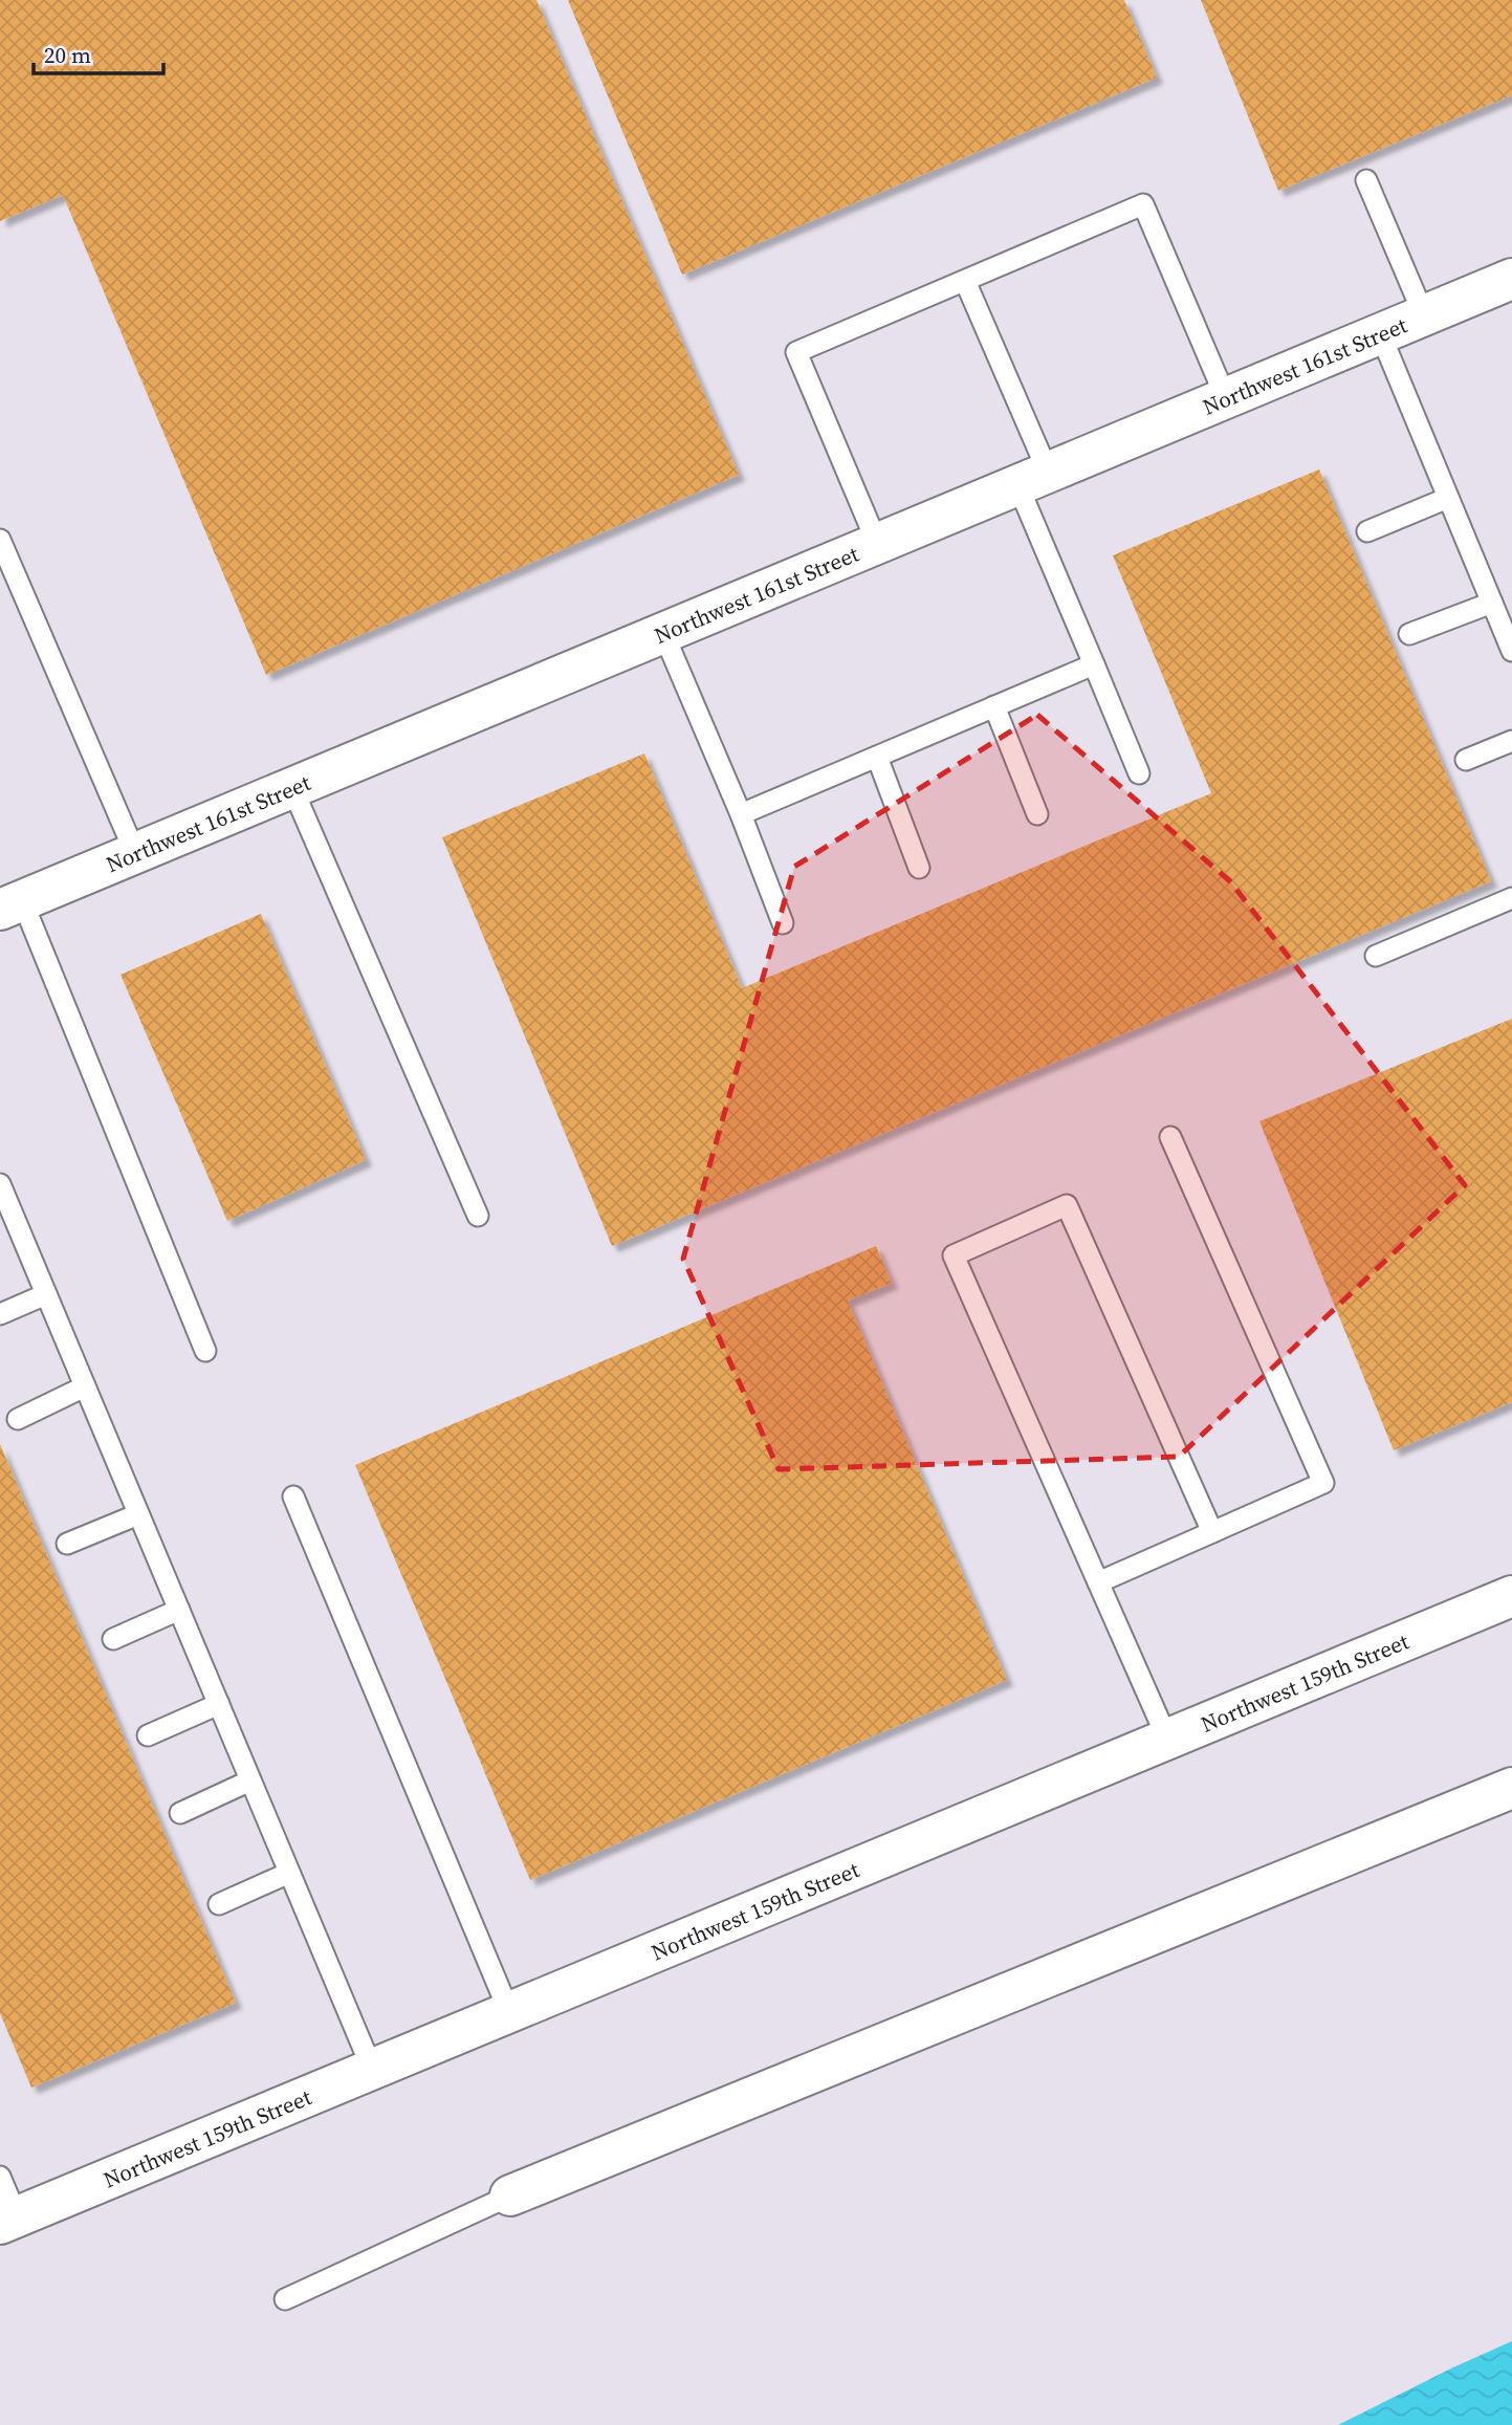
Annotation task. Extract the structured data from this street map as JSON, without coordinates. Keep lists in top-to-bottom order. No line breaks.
{"streets":{"street":["Northwest 161st Street","Northwest 159th Street"]},"scale_bar":"20 m"}
